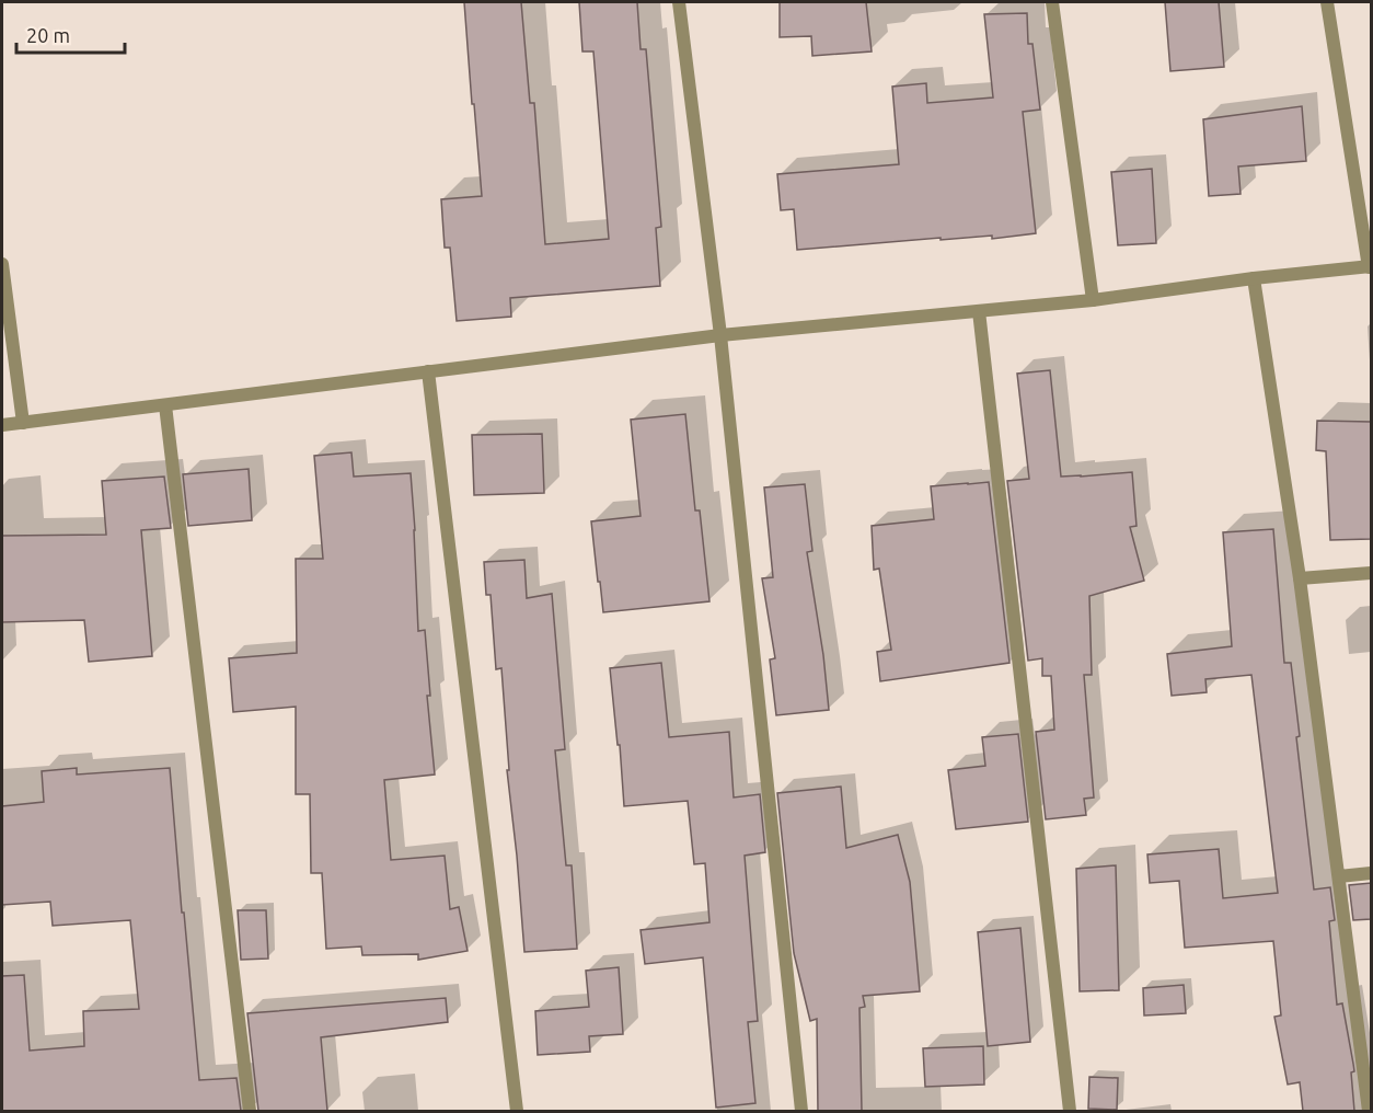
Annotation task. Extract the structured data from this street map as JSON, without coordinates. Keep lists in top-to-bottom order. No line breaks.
{"scale_bar":"20 m"}
